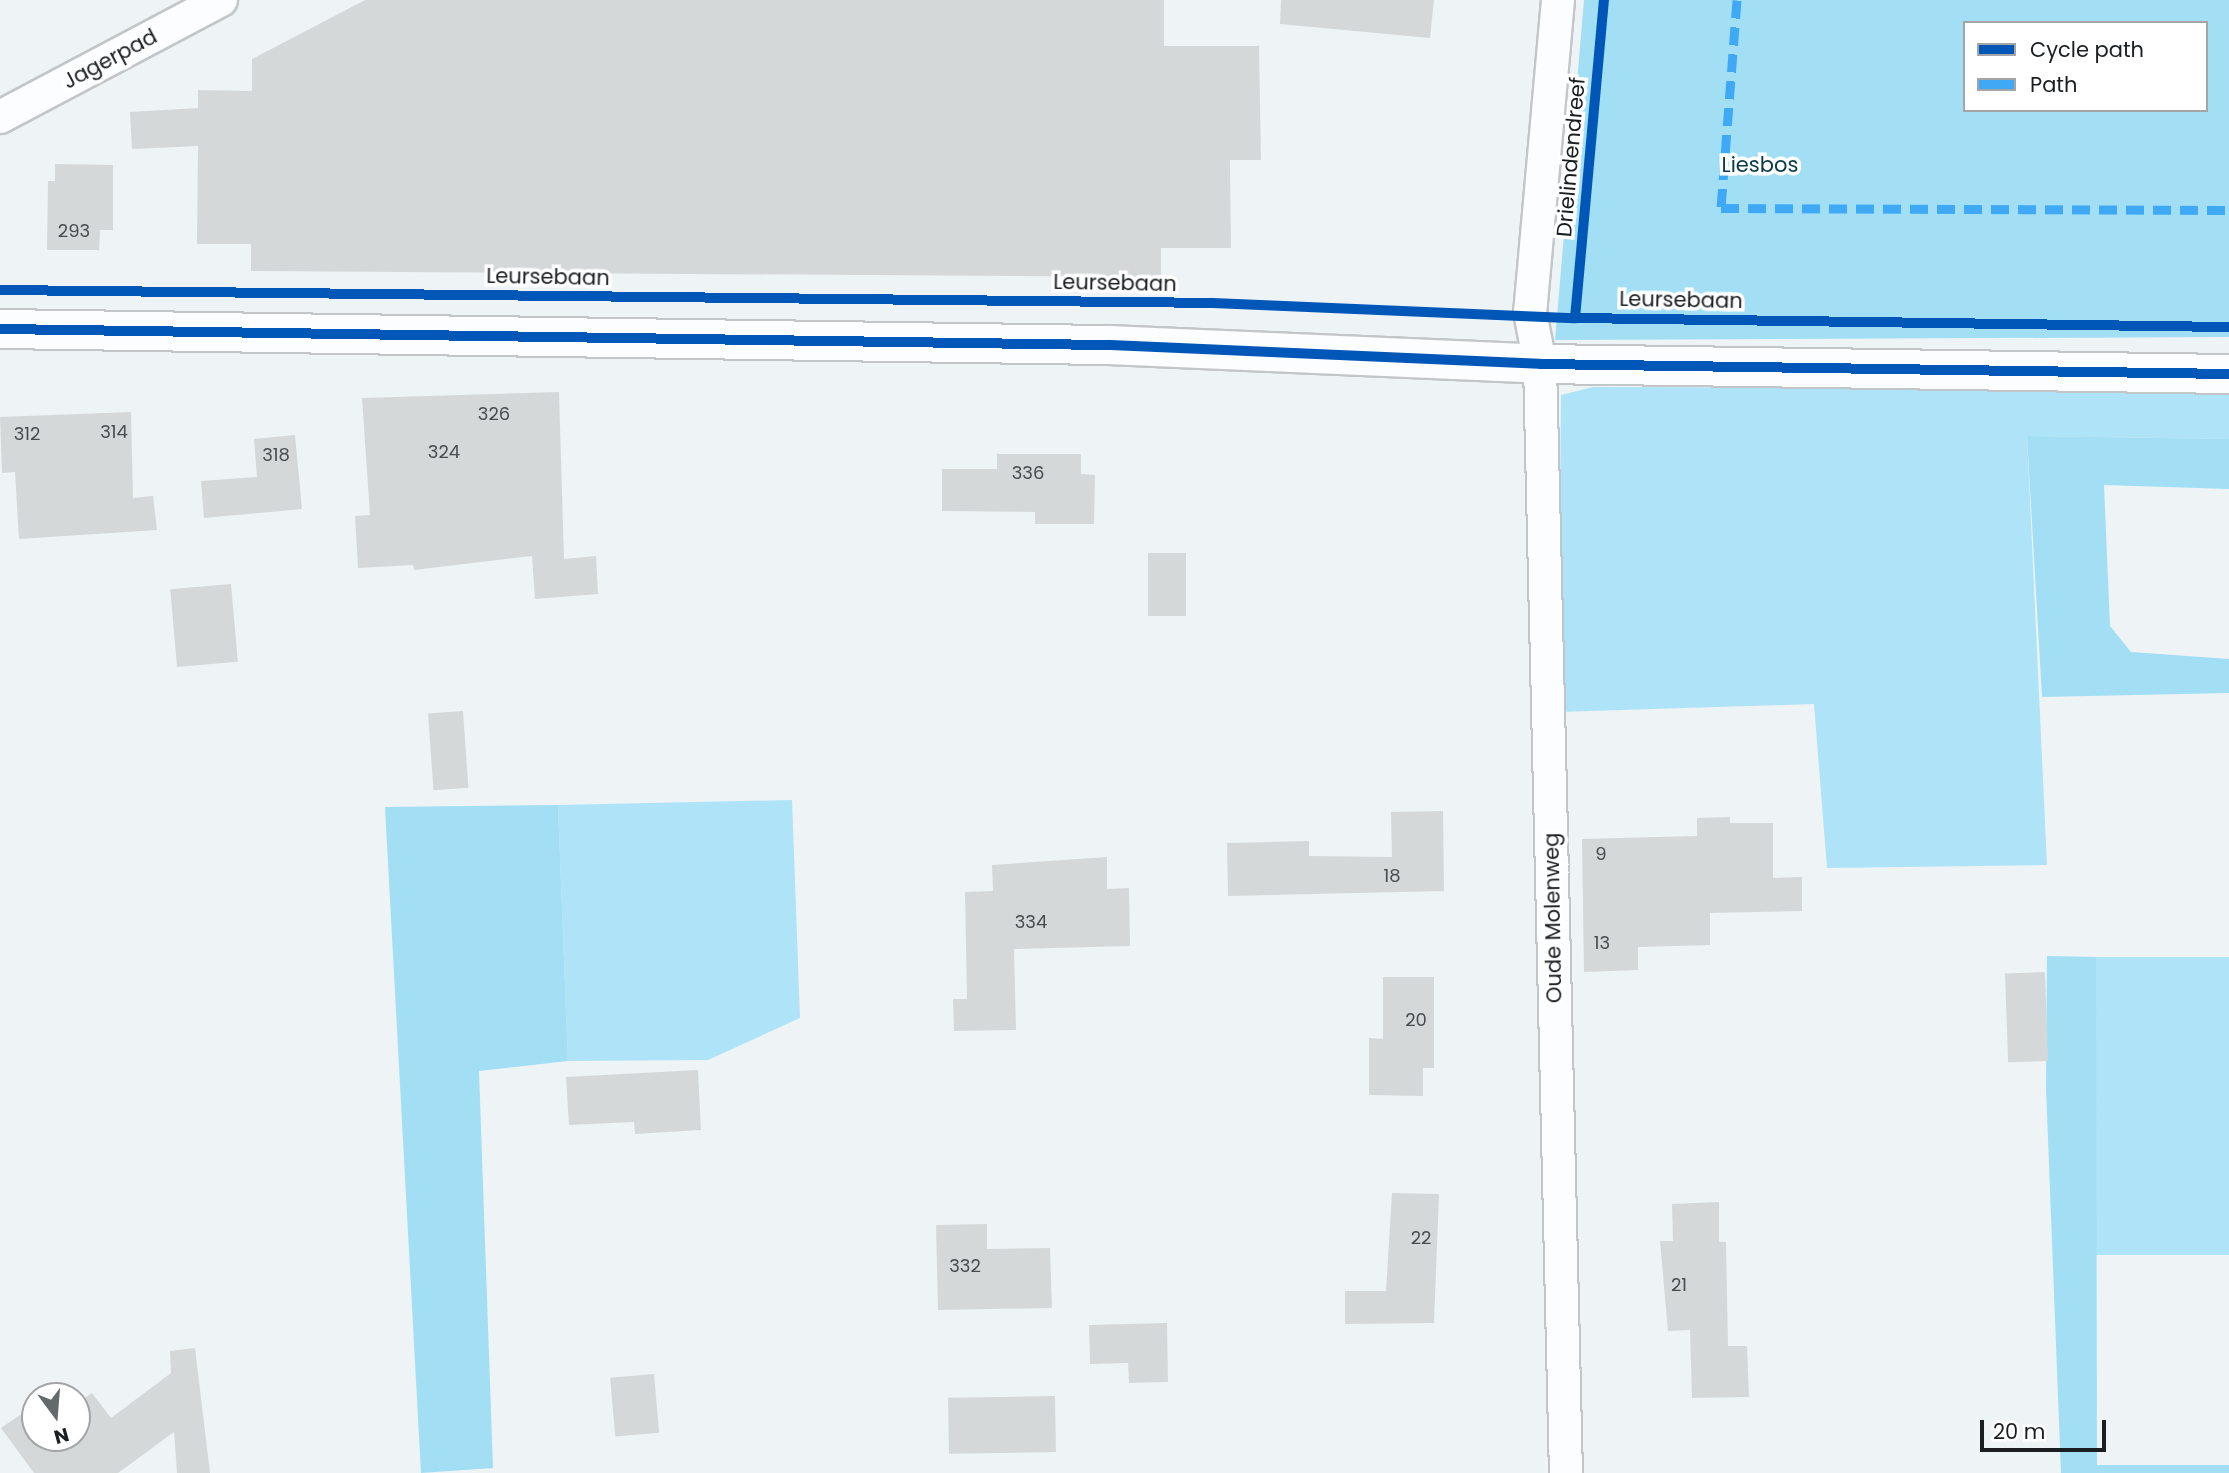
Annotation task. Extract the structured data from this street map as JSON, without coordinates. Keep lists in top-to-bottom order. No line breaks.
{"streets":{"street":["Jagerpad","Drielindendreef","Oude Molenweg"],"cycle path":["Leursebaan"]},"crossings":[["Drielindendreef","Oude Molenweg"]],"parks":["Liesbos"],"house_numbers":["293","326","314","312","324","318","336","9","18","334","13","20","22","332","21"],"legend":["Cycle path","Path"],"scale_bar":"20 m","north":"bottom"}
